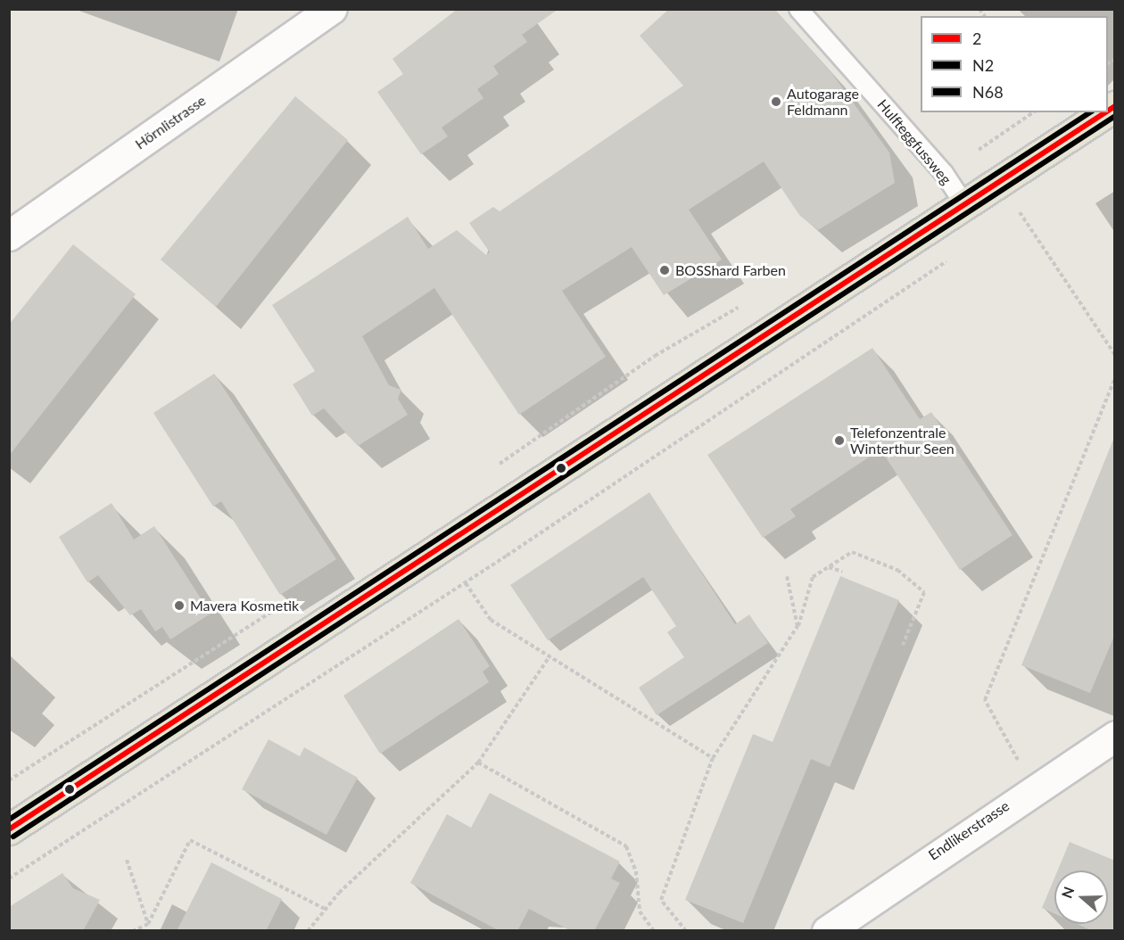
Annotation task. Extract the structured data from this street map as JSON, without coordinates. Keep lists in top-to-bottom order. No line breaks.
{"streets":{"street":["Hörnlistrasse","Endlikerstrasse"],"lane":["Hulfteggfussweg"]},"places":["Autogarage Feldmann","BOSShard Farben","Telefonzentrale Winterthur Seen","Mavera Kosmetik"],"lines":["transit line 2","transit line N68","transit line N2"],"legend":["2","N2","N68"],"north":"left"}
